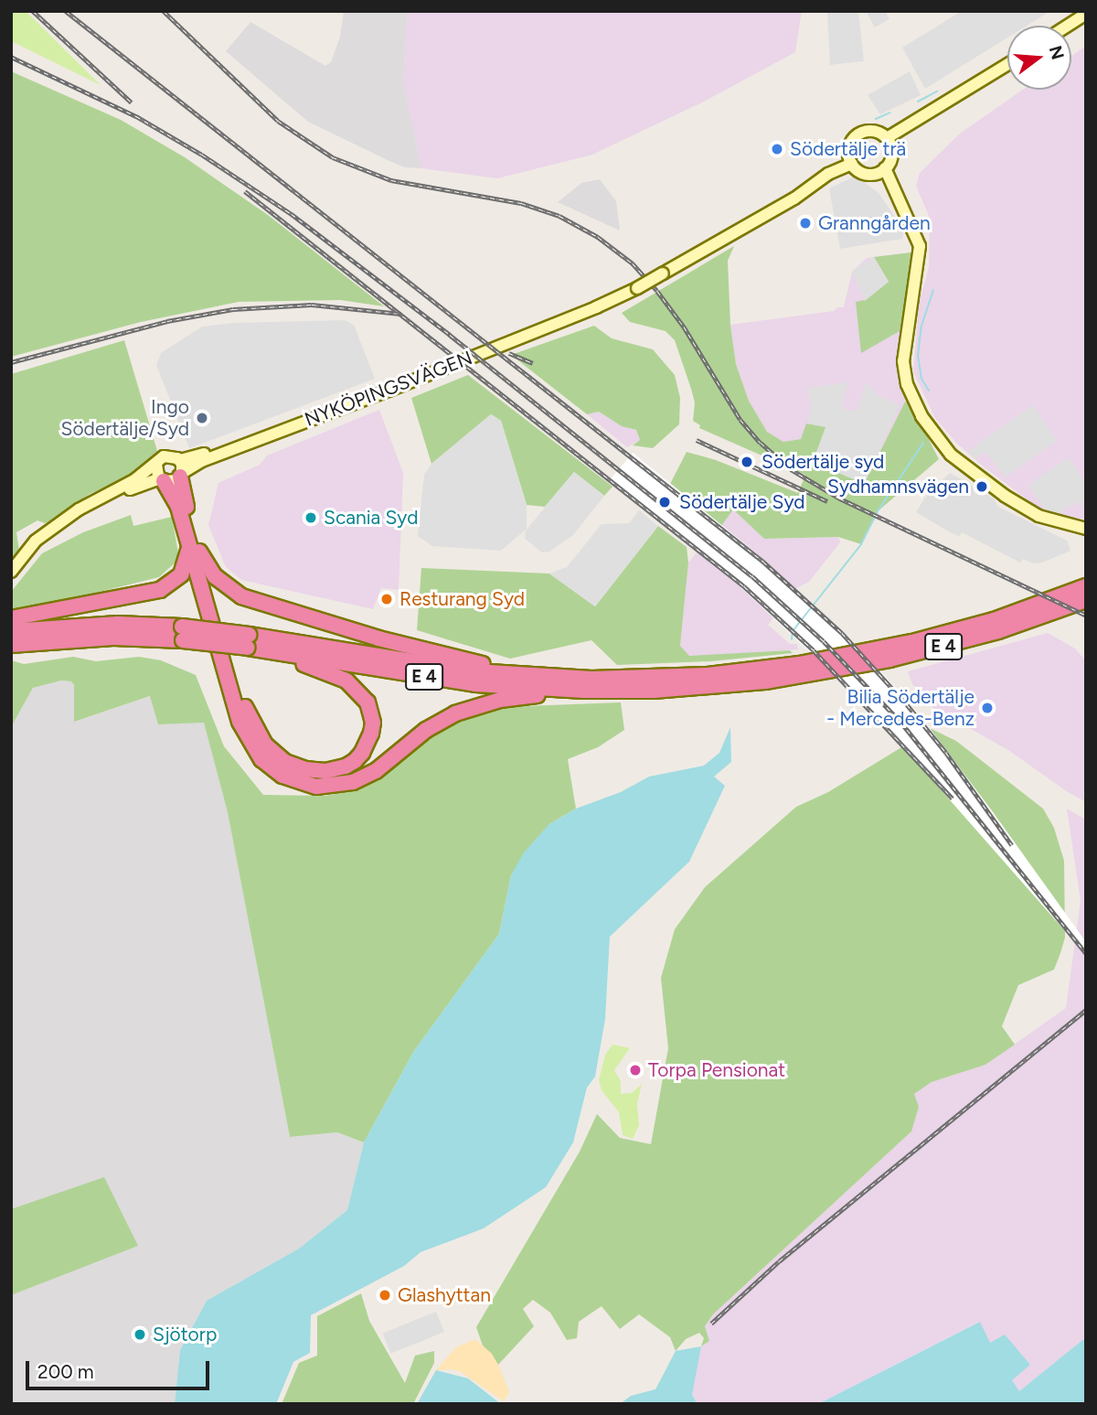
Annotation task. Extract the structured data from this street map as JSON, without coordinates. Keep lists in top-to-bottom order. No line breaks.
{"streets":{"highway":["E 4"],"main road":["NYKÖPINGSVÄGEN"]},"places":["Södertälje trä","Granngården","Ingo Södertälje/Syd","Södertälje syd","Sydhamnsvägen","Södertälje Syd","Scania Syd","Resturang Syd","Bilia Södertälje - Mercedes-Benz","Torpa Pensionat","Glashyttan","Sjötorp"],"scale_bar":"200 m","north":"right"}
